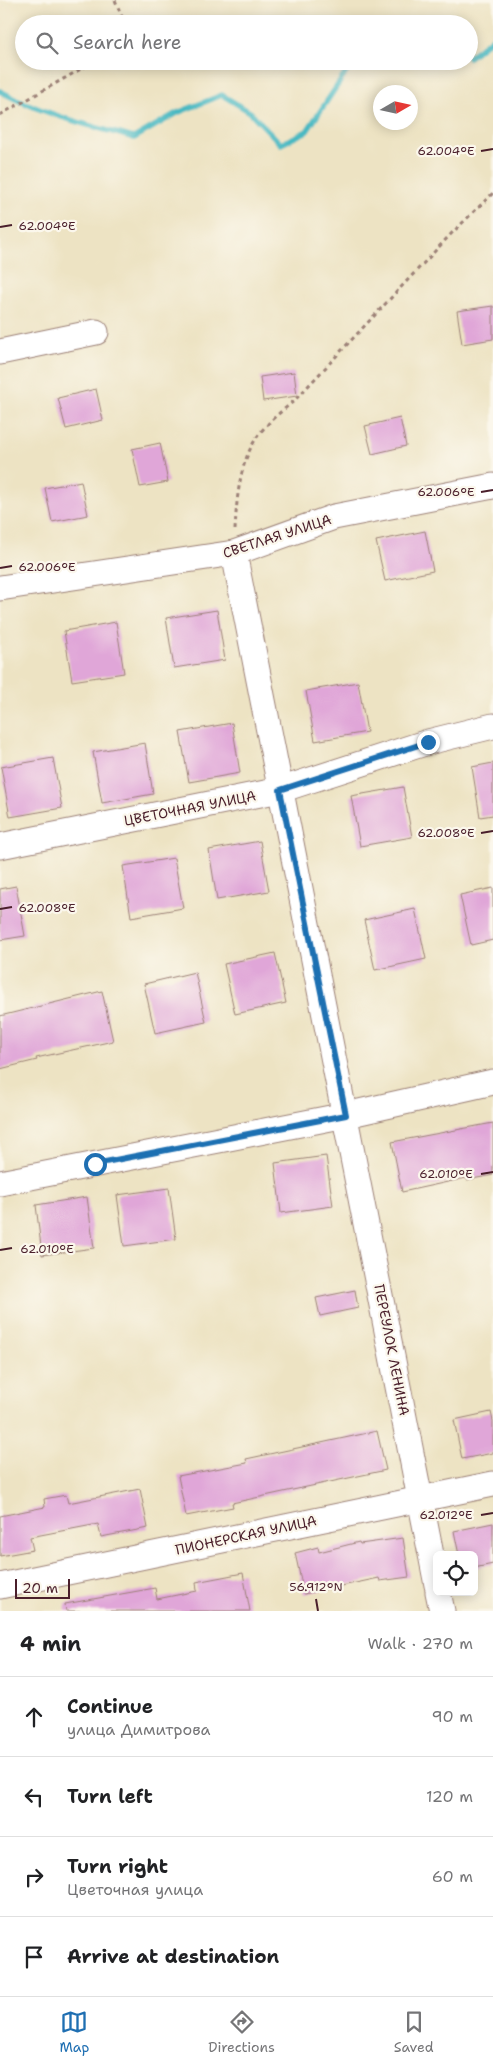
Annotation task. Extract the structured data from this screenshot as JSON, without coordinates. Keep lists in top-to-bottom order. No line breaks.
{"streets":{"street":["СВЕТЛАЯ УЛИЦА","ЦВЕТОЧНАЯ УЛИЦА","ПЕРЕУЛОК ЛЕНИНА","ПИОНЕРСКАЯ УЛИЦА"]},"crossings":[["СВЕТЛАЯ УЛИЦА","ПЕРЕУЛОК ЛЕНИНА"],["ЦВЕТОЧНАЯ УЛИЦА","ПЕРЕУЛОК ЛЕНИНА"],["ПЕРЕУЛОК ЛЕНИНА","ПИОНЕРСКАЯ УЛИЦА"]],"scale_bar":"20 m","north":"right","page":{"search":"Search here","scale":"20 m","heading":["4 min","Walk · 270 m"],"list":[["Continue","улица Димитрова","90 m"],["Turn left","120 m"],["Turn right","Цветочная улица","60 m"],"Arrive at destination"],"nav":["Map","Directions","Saved"]},"coordinates":["62.004°E","62.006°E","62.008°E","62.010°E","62.012°E","56.912°N"]}
